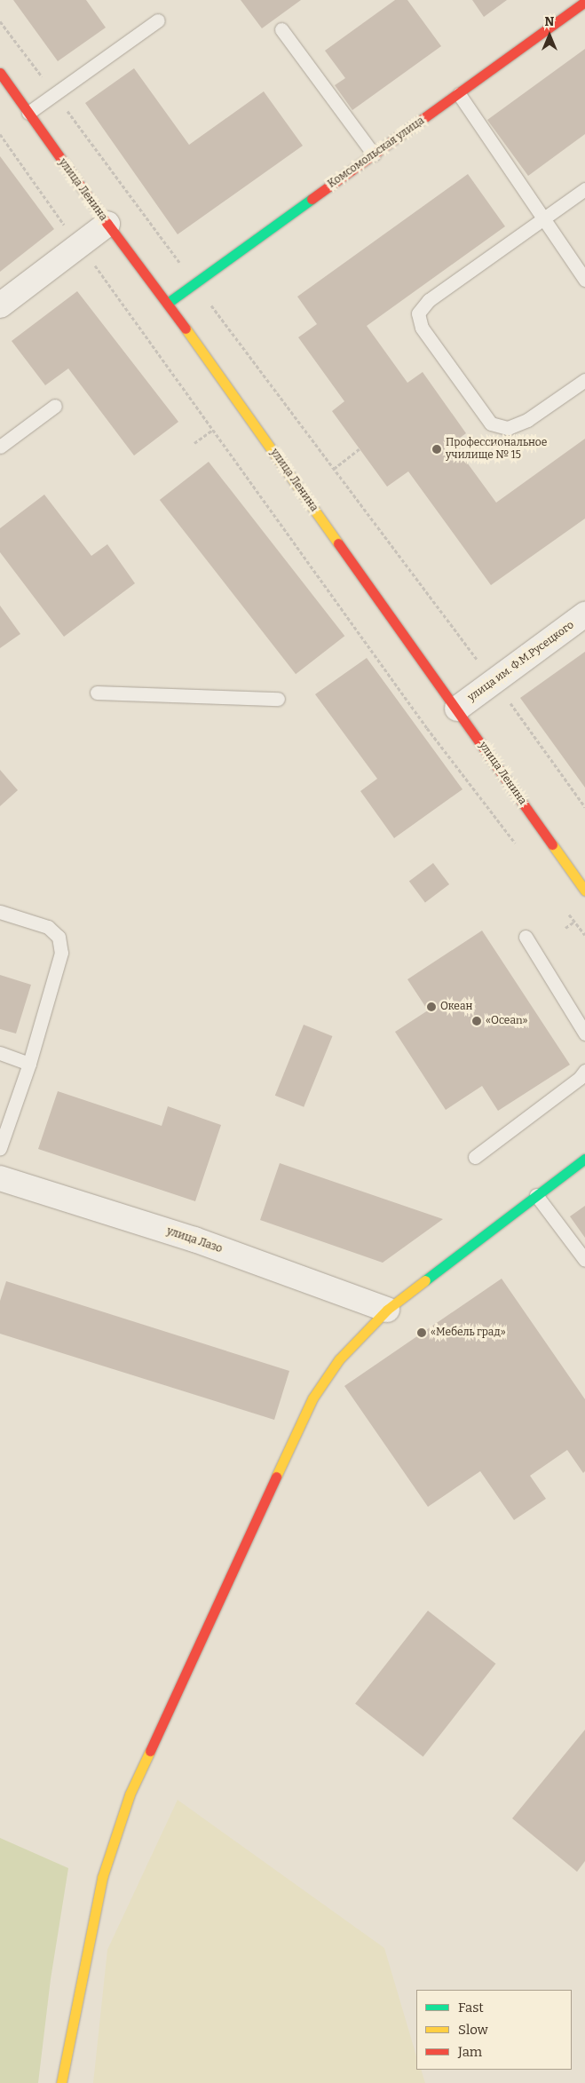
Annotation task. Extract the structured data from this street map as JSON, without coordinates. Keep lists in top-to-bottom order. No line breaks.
{"streets":{"street":["Комсомольская улица","улица Ленина","улица им. Ф.М.Русецкого","улица Лазо"]},"crossings":[["Комсомольская улица","улица Ленина"],["улица Ленина","улица им. Ф.М.Русецкого"]],"places":["Профессиональное училище № 15","Океан","«Оcean»","«Мебель град»"],"legend":["Fast","Slow","Jam"],"north":"top"}
